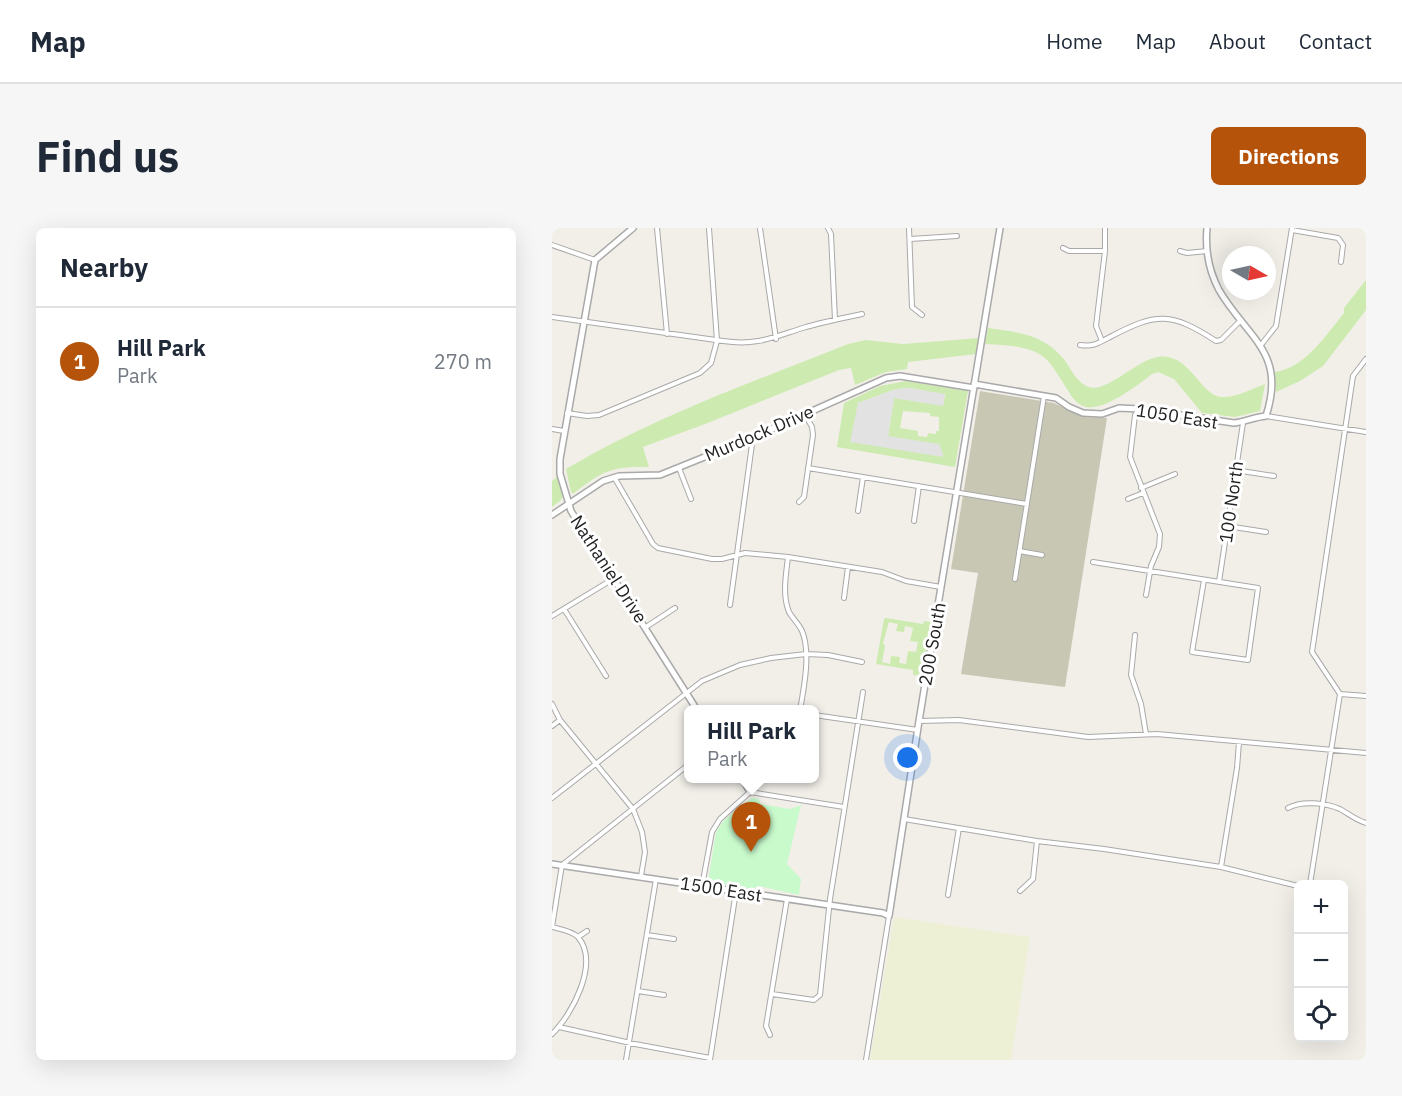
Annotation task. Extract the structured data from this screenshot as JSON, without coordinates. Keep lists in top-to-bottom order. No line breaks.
{"streets":{"street":["1050 East","Murdock Drive","100 North","Nathaniel Drive","200 South","1500 East"]},"crossings":[["1050 East","Murdock Drive"],["1050 East","100 North"],["1050 East","200 South"],["Murdock Drive","Nathaniel Drive"],["Murdock Drive","200 South"],["200 South","1500 East"]],"north":"right","page":{"header":"Map","nav":["Home","Map","About","Contact"],"buttons":"Directions","title":"Find us","heading":"Nearby","list":[{"mark":"1","name":"Hill Park","note":"Park","value":"270 m"}],"popup":["Hill Park","Park"],"pins":"1","map_buttons":["+","−"]}}
